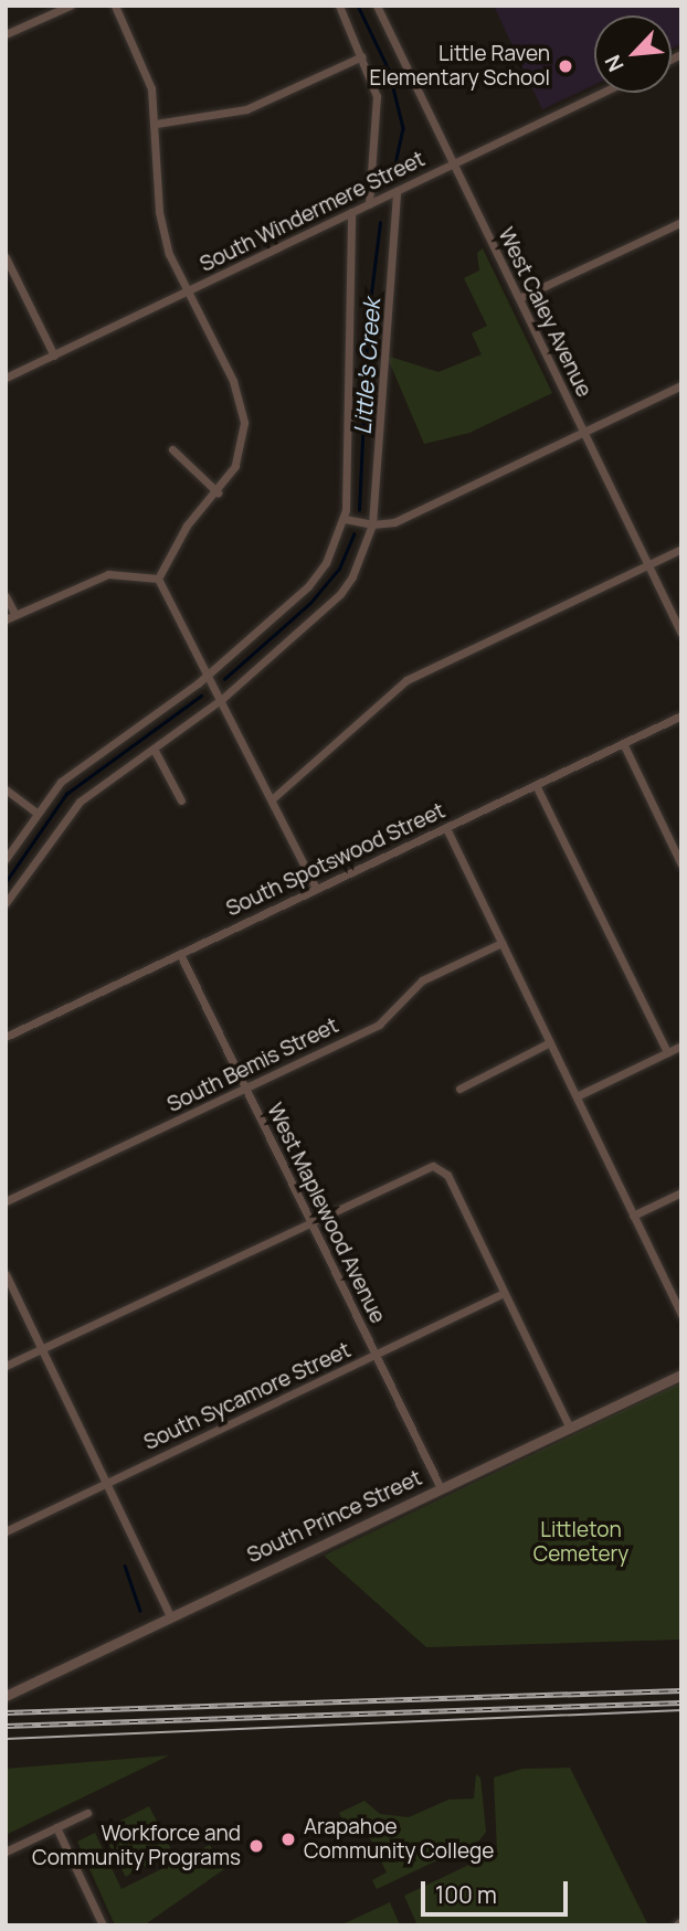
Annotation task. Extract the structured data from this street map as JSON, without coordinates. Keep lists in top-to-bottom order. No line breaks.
{"streets":{"street":["South Windermere Street","West Caley Avenue","South Spotswood Street","South Bemis Street","West Maplewood Avenue","South Sycamore Street","South Prince Street"]},"crossings":[["South Windermere Street","West Caley Avenue"],["South Spotswood Street","West Maplewood Avenue"],["South Bemis Street","West Maplewood Avenue"],["West Maplewood Avenue","South Sycamore Street"],["West Maplewood Avenue","South Prince Street"]],"water":["Little's Creek"],"parks":["Littleton Cemetery"],"places":["Little Raven Elementary School","Arapahoe Community College","Workforce and Community Programs"],"scale_bar":"100 m","north":"bottom left"}
